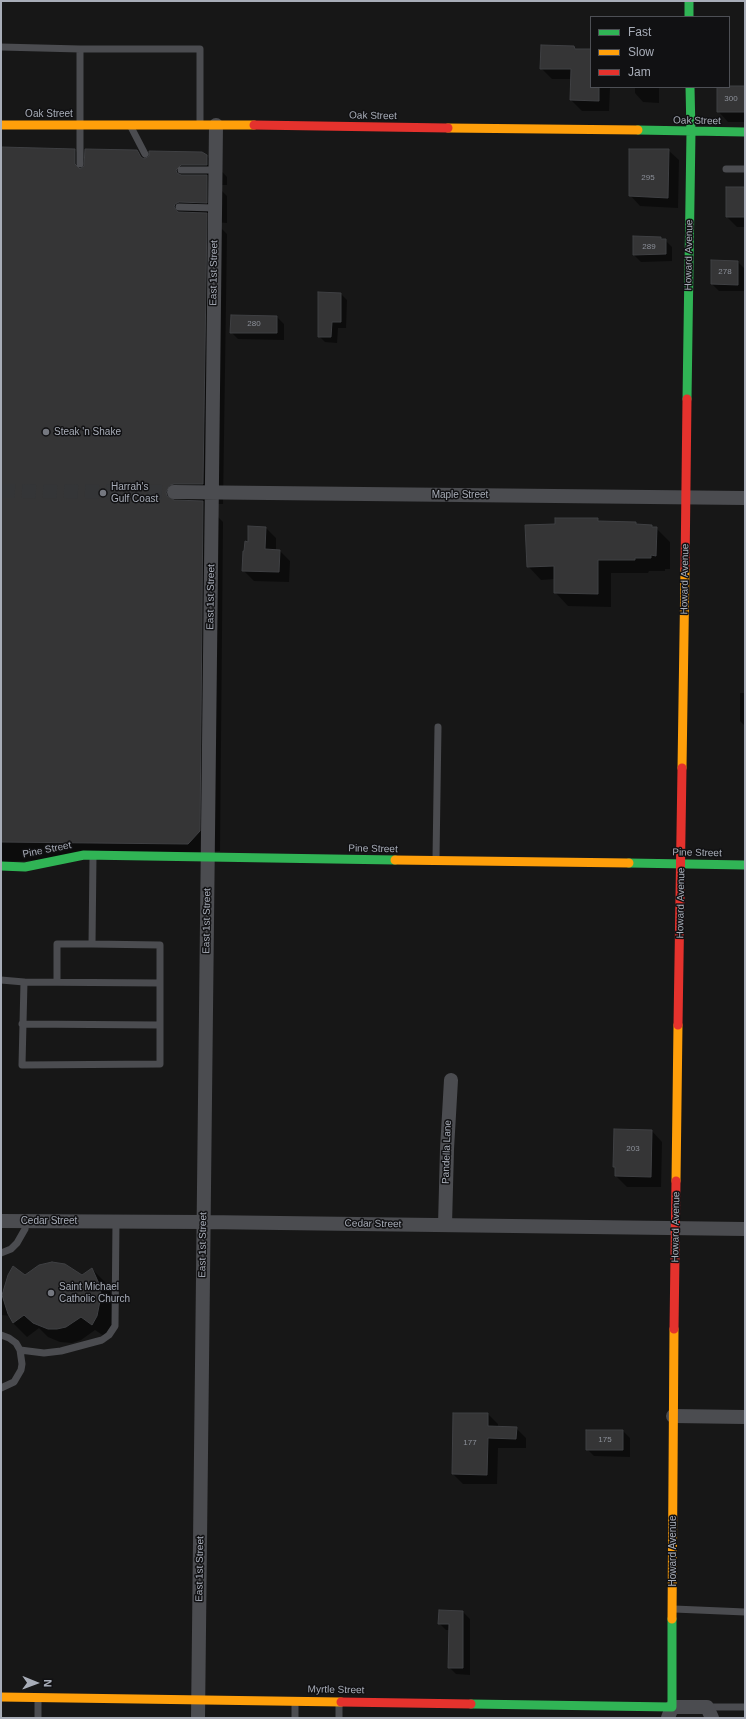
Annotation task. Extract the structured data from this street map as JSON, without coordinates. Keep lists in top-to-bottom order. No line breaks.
{"streets":{"main road":["Oak Street","Howard Avenue","Pine Street","Myrtle Street"],"street":["East 1st Street","Maple Street","Pandella Lane","Cedar Street"]},"crossings":[["Oak Street","Howard Avenue"],["Oak Street","East 1st Street"],["Howard Avenue","Maple Street"],["Howard Avenue","Pine Street"],["Howard Avenue","Cedar Street"],["Howard Avenue","Myrtle Street"],["East 1st Street","Maple Street"],["East 1st Street","Pine Street"],["East 1st Street","Cedar Street"],["East 1st Street","Myrtle Street"],["Pandella Lane","Cedar Street"]],"places":["Steak 'n Shake","Harrah's Gulf Coast","Saint Michael Catholic Church"],"house_numbers":["300","295","289","278","280","203","175","177"],"legend":["Fast","Slow","Jam"],"north":"right"}
